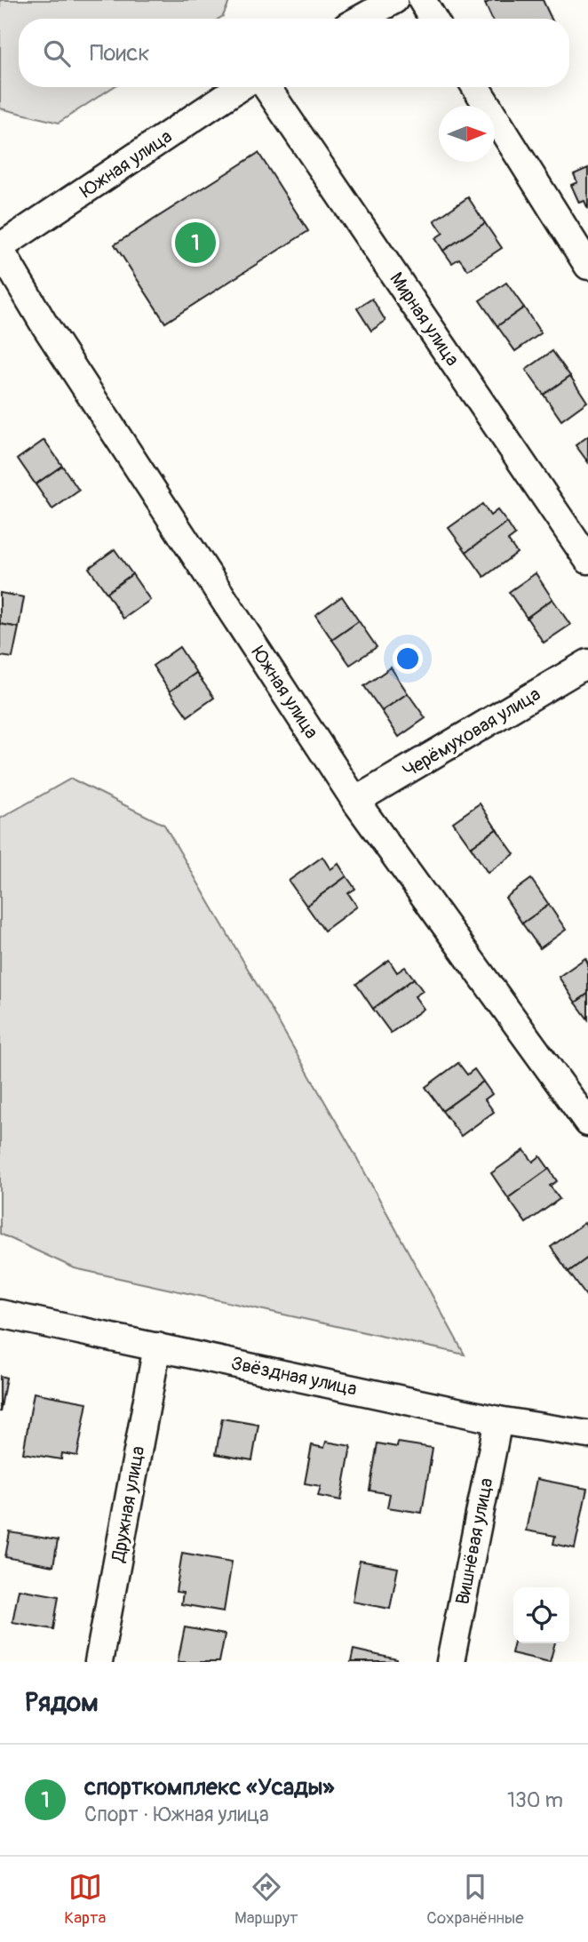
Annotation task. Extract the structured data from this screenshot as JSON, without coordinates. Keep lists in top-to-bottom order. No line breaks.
{"streets":{"street":["Южная улица","Мирная улица","Черёмуховая улица","Звёздная улица","Дружная улица","Вишнёвая улица"]},"crossings":[["Южная улица","Черёмуховая улица"],["Звёздная улица","Дружная улица"],["Звёздная улица","Вишнёвая улица"]],"north":"right","page":{"search":"Поиск","pins":"1","heading":"Рядом","list":[{"mark":"1","name":"спорткомплекс «Усады»","note":"Спорт · Южная улица","value":"130 m"}],"nav":["Карта","Маршрут","Сохранённые"]}}
